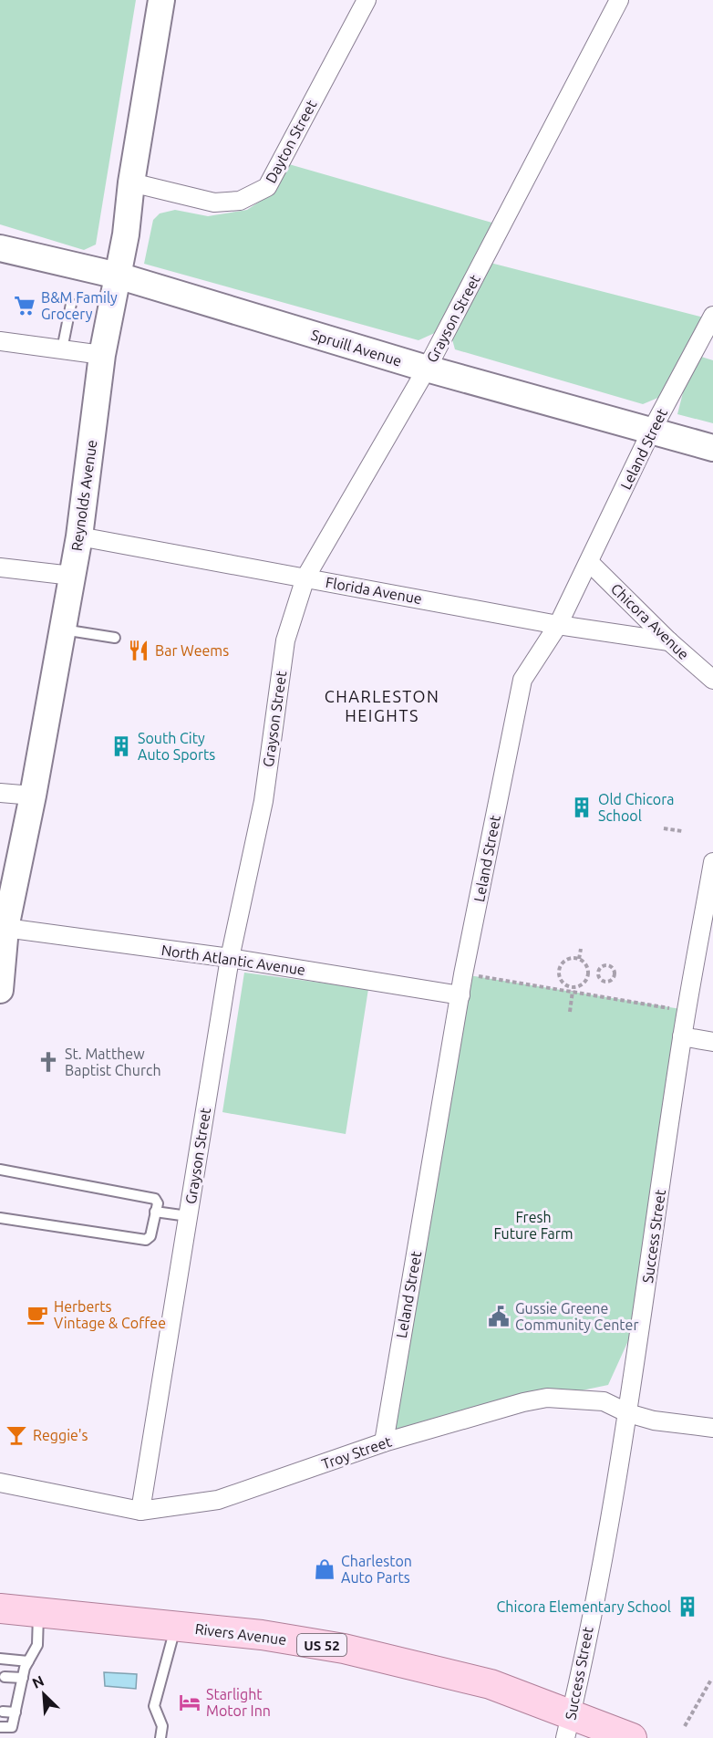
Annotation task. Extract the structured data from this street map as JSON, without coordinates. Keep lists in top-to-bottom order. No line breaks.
{"streets":{"main road":["Rivers Avenue","US 52"],"street":["Dayton Street","Grayson Street","Spruill Avenue","Leland Street","Reynolds Avenue","Florida Avenue","Chicora Avenue","North Atlantic Avenue","Success Street","Troy Street"]},"crossings":[["Dayton Street","Reynolds Avenue"],["Grayson Street","Spruill Avenue"],["Grayson Street","Florida Avenue"],["Grayson Street","North Atlantic Avenue"],["Grayson Street","Troy Street"],["Spruill Avenue","Leland Street"],["Spruill Avenue","Reynolds Avenue"],["Leland Street","Florida Avenue"],["Leland Street","Chicora Avenue"],["Leland Street","North Atlantic Avenue"],["Leland Street","Troy Street"],["Reynolds Avenue","Florida Avenue"],["Reynolds Avenue","North Atlantic Avenue"],["Florida Avenue","Chicora Avenue"],["Success Street","Troy Street"],["Success Street","Rivers Avenue"]],"districts":["CHARLESTON HEIGHTS"],"parks":["Fresh Future Farm"],"places":{"supermarket":["B&M Family Grocery"],"restaurant":["Bar Weems"],"building":["South City Auto Sports","Old Chicora School","Chicora Elementary School"],"church":["St. Matthew Baptist Church"],"cafe":["Herberts Vintage & Coffee"],"public building":["Gussie Greene Community Center"],"bar":["Reggie's"],"shop":["Charleston Auto Parts"],"hotel":["Starlight Motor Inn"]},"north":"top left"}
